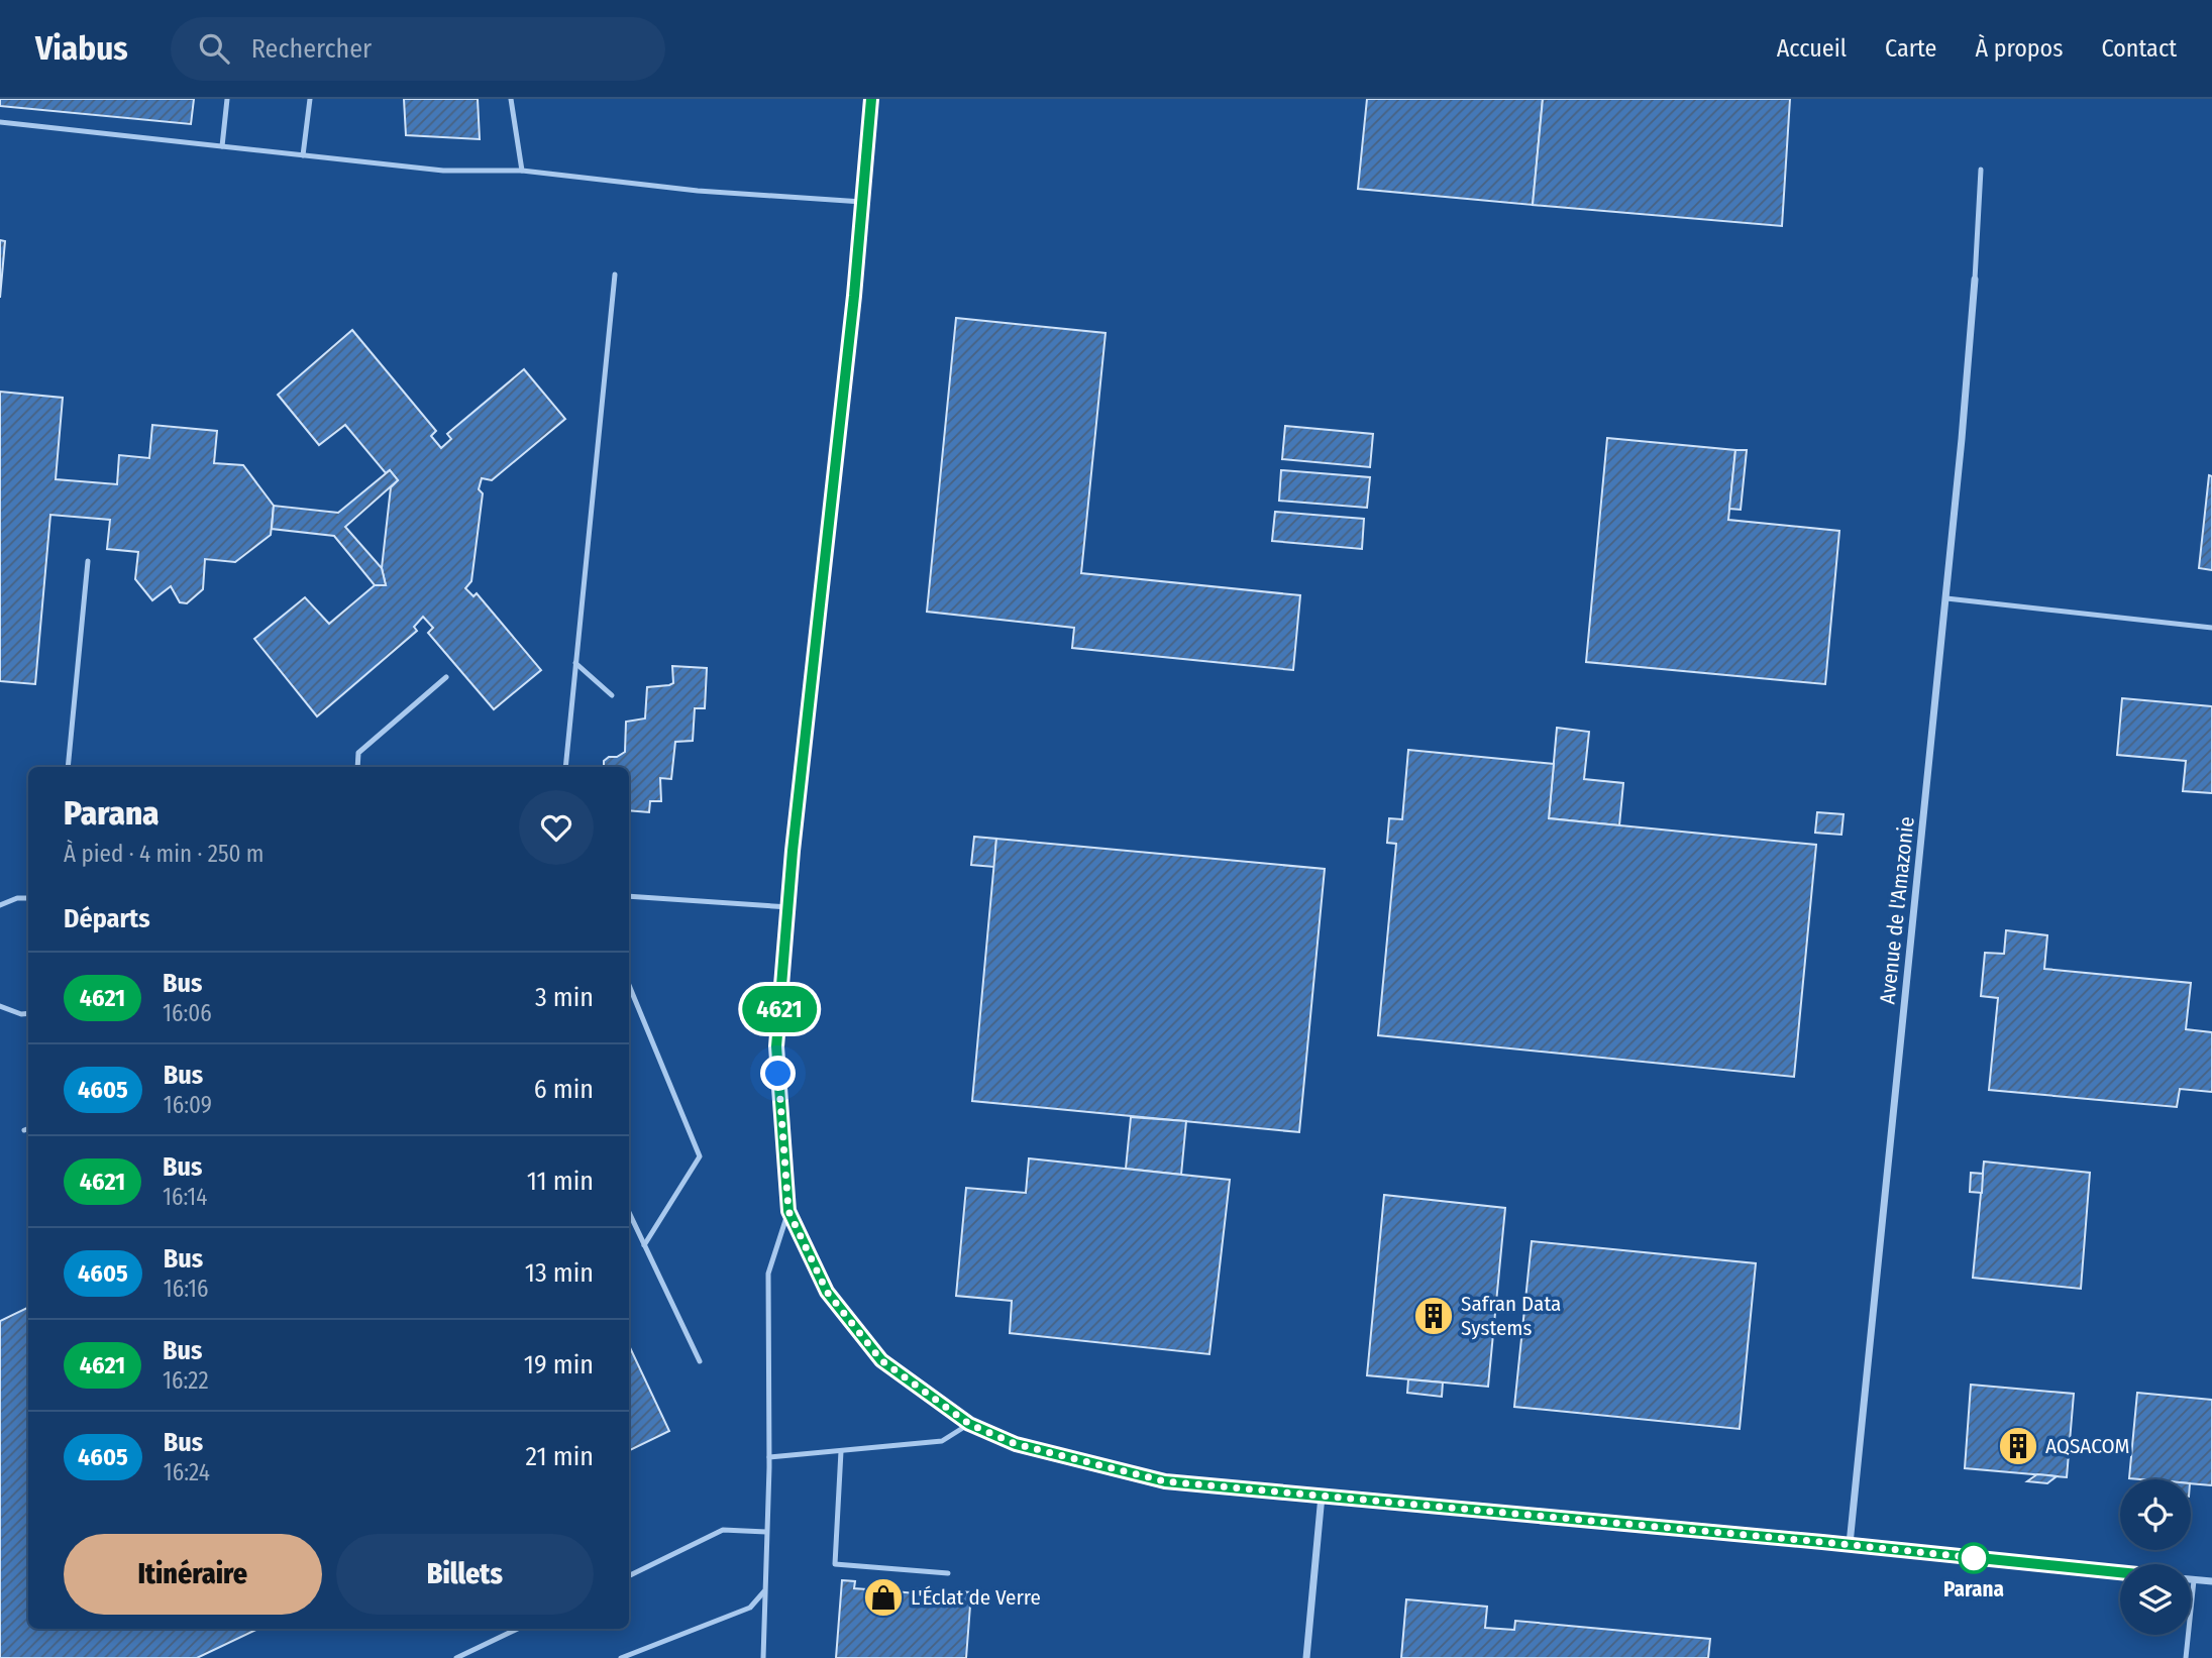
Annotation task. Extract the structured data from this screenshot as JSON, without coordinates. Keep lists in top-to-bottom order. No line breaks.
{"streets":{"street":["Avenue de l'Amazonie"]},"places":{"building":["Safran Data Systems","AQSACOM"],"other":["Parana"],"shop":["L'Éclat de Verre"]},"lines":["bus line 4621"],"page":{"header":"Viabus","search":"Rechercher","nav":["Accueil","Carte","À propos","Contact"],"on_map":"4621","heading":[["Parana","À pied · 4 min · 250 m"],"Départs"],"list":[{"mark":"4621","name":"Bus","note":"16:06","value":"3 min"},{"mark":"4605","name":"Bus","note":"16:09","value":"6 min"},{"mark":"4621","name":"Bus","note":"16:14","value":"11 min"},{"mark":"4605","name":"Bus","note":"16:16","value":"13 min"},{"mark":"4621","name":"Bus","note":"16:22","value":"19 min"},{"mark":"4605","name":"Bus","note":"16:24","value":"21 min"}],"buttons":["Itinéraire","Billets"]}}
